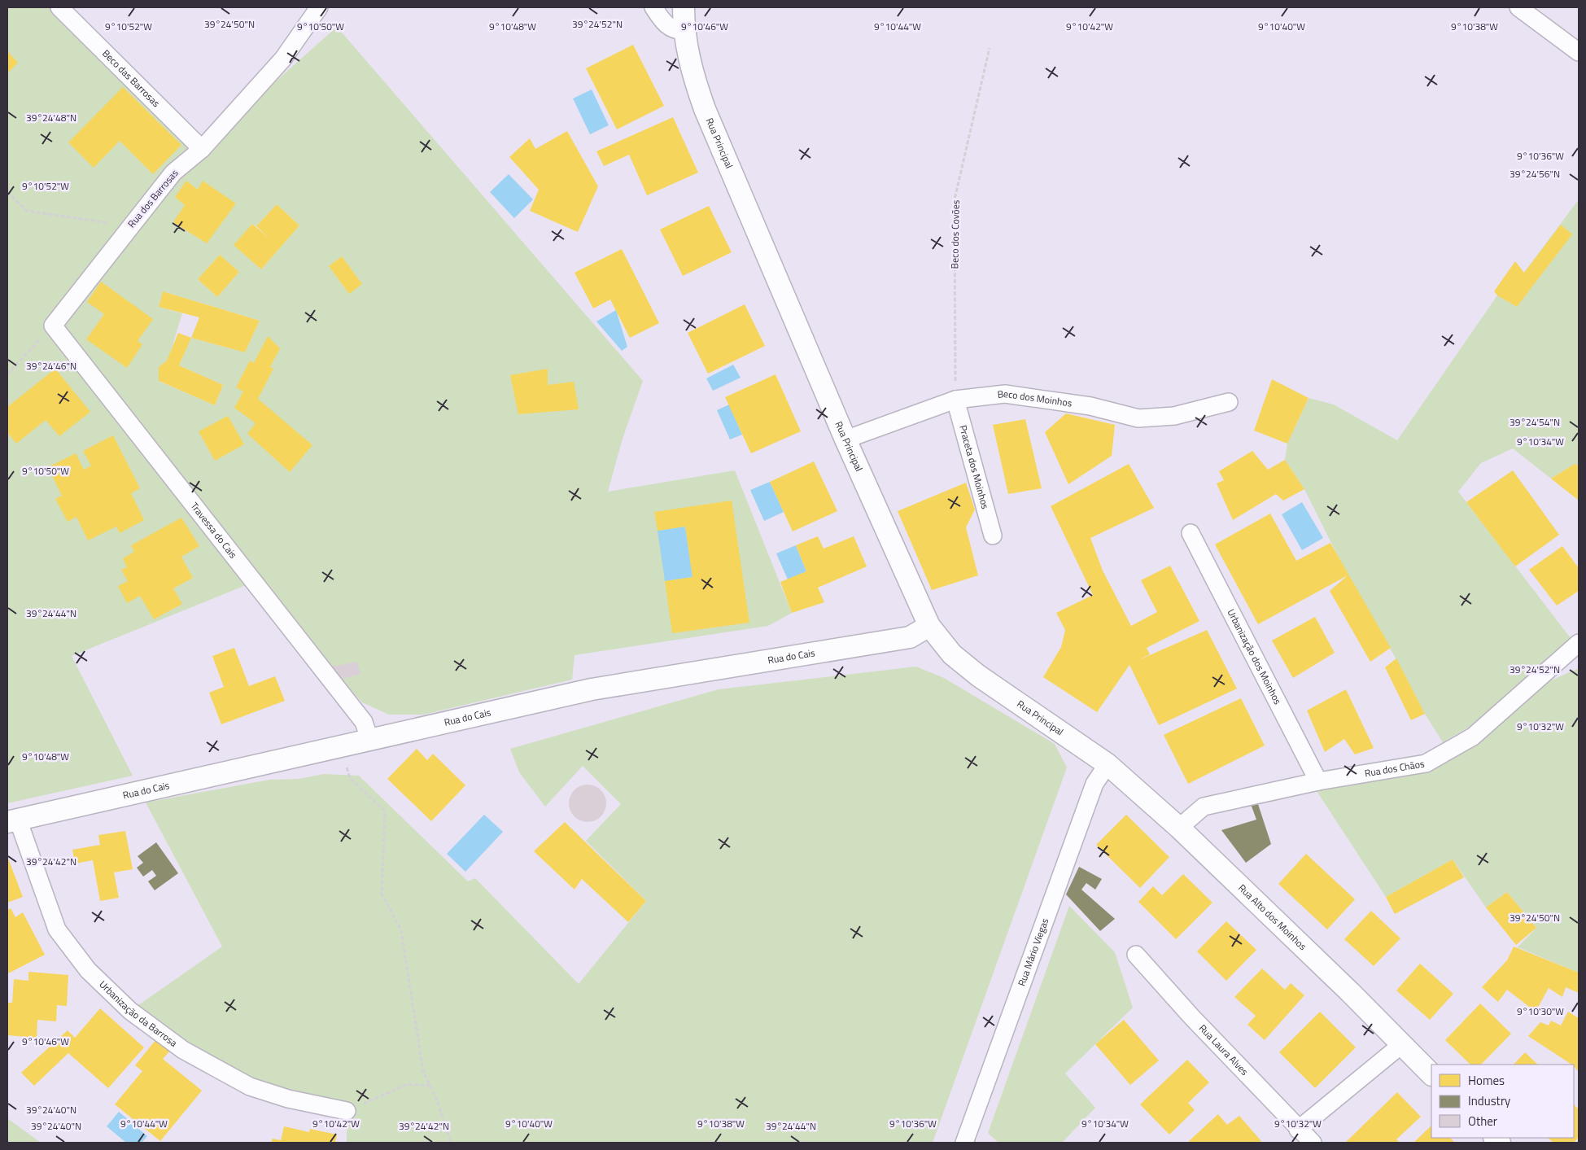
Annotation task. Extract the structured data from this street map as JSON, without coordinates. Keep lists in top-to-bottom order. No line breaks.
{"streets":{"street":["Beco das Barrosas","Rua Principal","Rua dos Barrosas","Beco dos Moinhos","Praceta dos Moinhos","Travessa do Cais","Rua do Cais","Urbanização dos Moinhos","Rua dos Chãos","Rua Alto dos Moinhos","Rua Mário Viegas","Urbanização da Barrosa","Rua Laura Alves"],"path":["Beco dos Covões"]},"crossings":[["Beco das Barrosas","Rua dos Barrosas"],["Rua Principal","Beco dos Moinhos"],["Rua Principal","Rua do Cais"],["Rua Principal","Rua Alto dos Moinhos"],["Rua Principal","Rua Mário Viegas"],["Rua dos Barrosas","Travessa do Cais"],["Beco dos Covões","Beco dos Moinhos"],["Beco dos Covões","Praceta dos Moinhos"],["Beco dos Moinhos","Praceta dos Moinhos"],["Travessa do Cais","Rua do Cais"],["Rua do Cais","Urbanização da Barrosa"],["Urbanização dos Moinhos","Rua dos Chãos"],["Rua dos Chãos","Rua Alto dos Moinhos"],["Rua Alto dos Moinhos","Rua Mário Viegas"]],"legend":["Homes","Industry","Other"],"coordinates":["39°24'50\"N","39°24'52\"N","9°10'50\"W","9°10'48\"W","9°10'46\"W","9°10'44\"W","9°10'42\"W","9°10'40\"W","9°10'38\"W","9°10'52\"W","39°24'48\"N","9°10'36\"W","39°24'56\"N","39°24'46\"N","39°24'54\"N","9°10'34\"W","39°24'44\"N","9°10'32\"W","39°24'42\"N","9°10'30\"W","39°24'40\"N"]}
